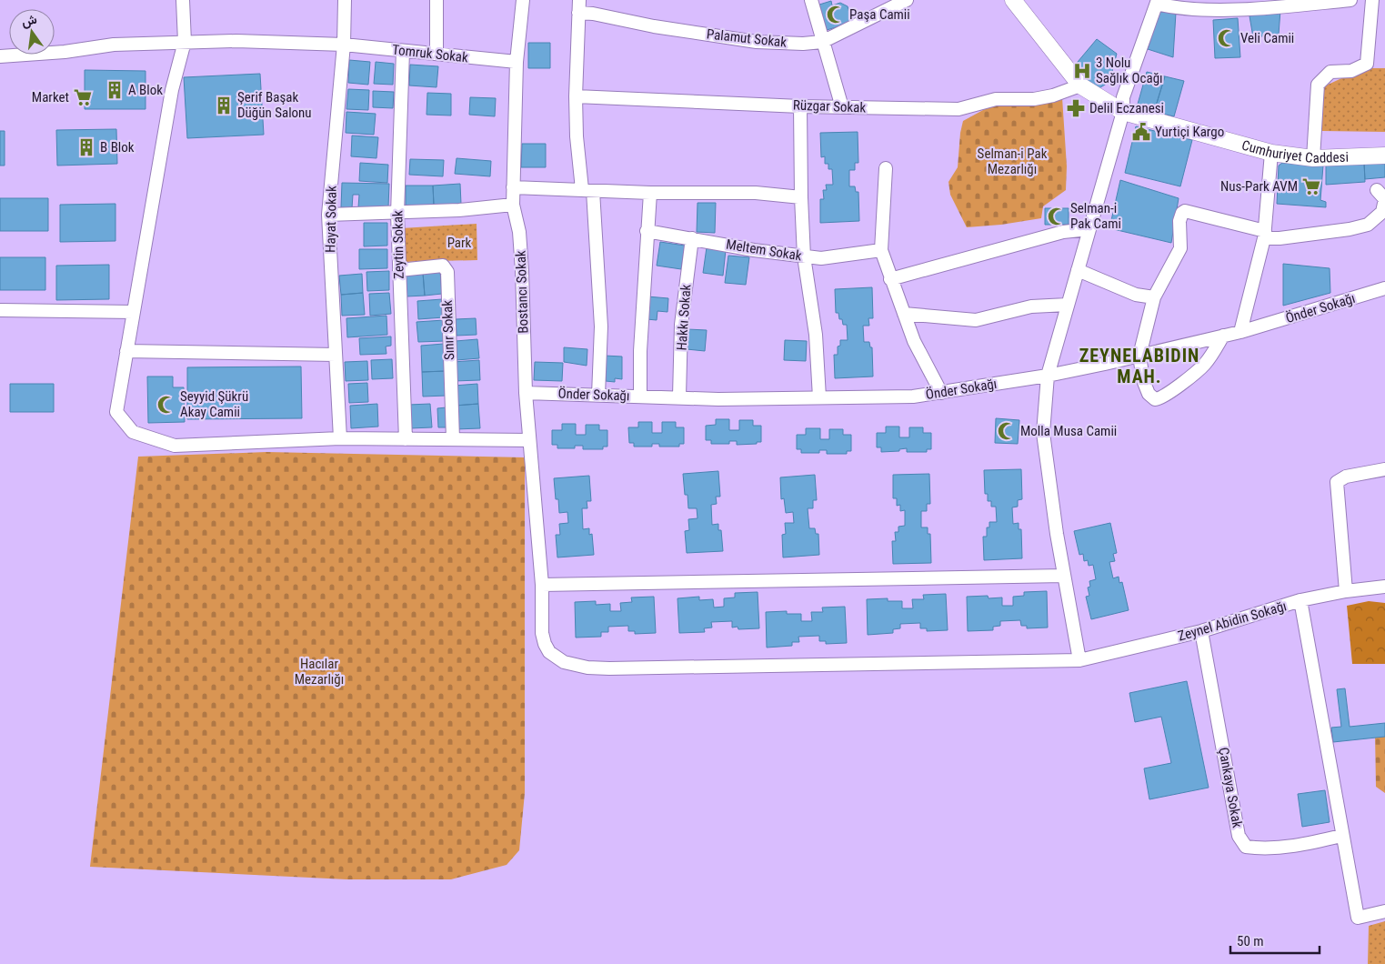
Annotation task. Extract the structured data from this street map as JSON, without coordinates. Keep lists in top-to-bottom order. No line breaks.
{"streets":{"main road":["Cumhuriyet Caddesi"],"street":["Palamut Sokak","Tomruk Sokak","Rüzgar Sokak","Hayat Sokak","Zeytin Sokak","Meltem Sokak","Bostancı Sokak","Önder Sokağı","Hakkı Sokak","Sınır Sokak","Zeynel Abidin Sokağı","Çankaya Sokak"]},"crossings":[["Tomruk Sokak","Hayat Sokak"],["Tomruk Sokak","Zeytin Sokak"],["Tomruk Sokak","Bostancı Sokak"],["Rüzgar Sokak","Cumhuriyet Caddesi"],["Zeytin Sokak","Sınır Sokak"],["Meltem Sokak","Hakkı Sokak"],["Bostancı Sokak","Önder Sokağı"],["Bostancı Sokak","Zeynel Abidin Sokağı"],["Önder Sokağı","Hakkı Sokak"],["Zeynel Abidin Sokağı","Çankaya Sokak"]],"districts":["ZEYNELABIDIN MAH."],"parks":["Selman-i Pak Mezarlığı","Park","Hacılar Mezarlığı"],"places":{"mosque":["Paşa Camii","Veli Camii","Selman-i Pak Cami","Seyyid Şükrü Akay Camii","Molla Musa Camii"],"hospital":["3 Nolu Sağlık Ocağı"],"building":["A Blok","Şerif Başak Düğün Salonu","B Blok"],"supermarket":["Market","Nus-Park AVM"],"pharmacy":["Delil Eczanesi"],"public building":["Yurtiçi Kargo"]},"scale_bar":"50 m","north":"top"}
